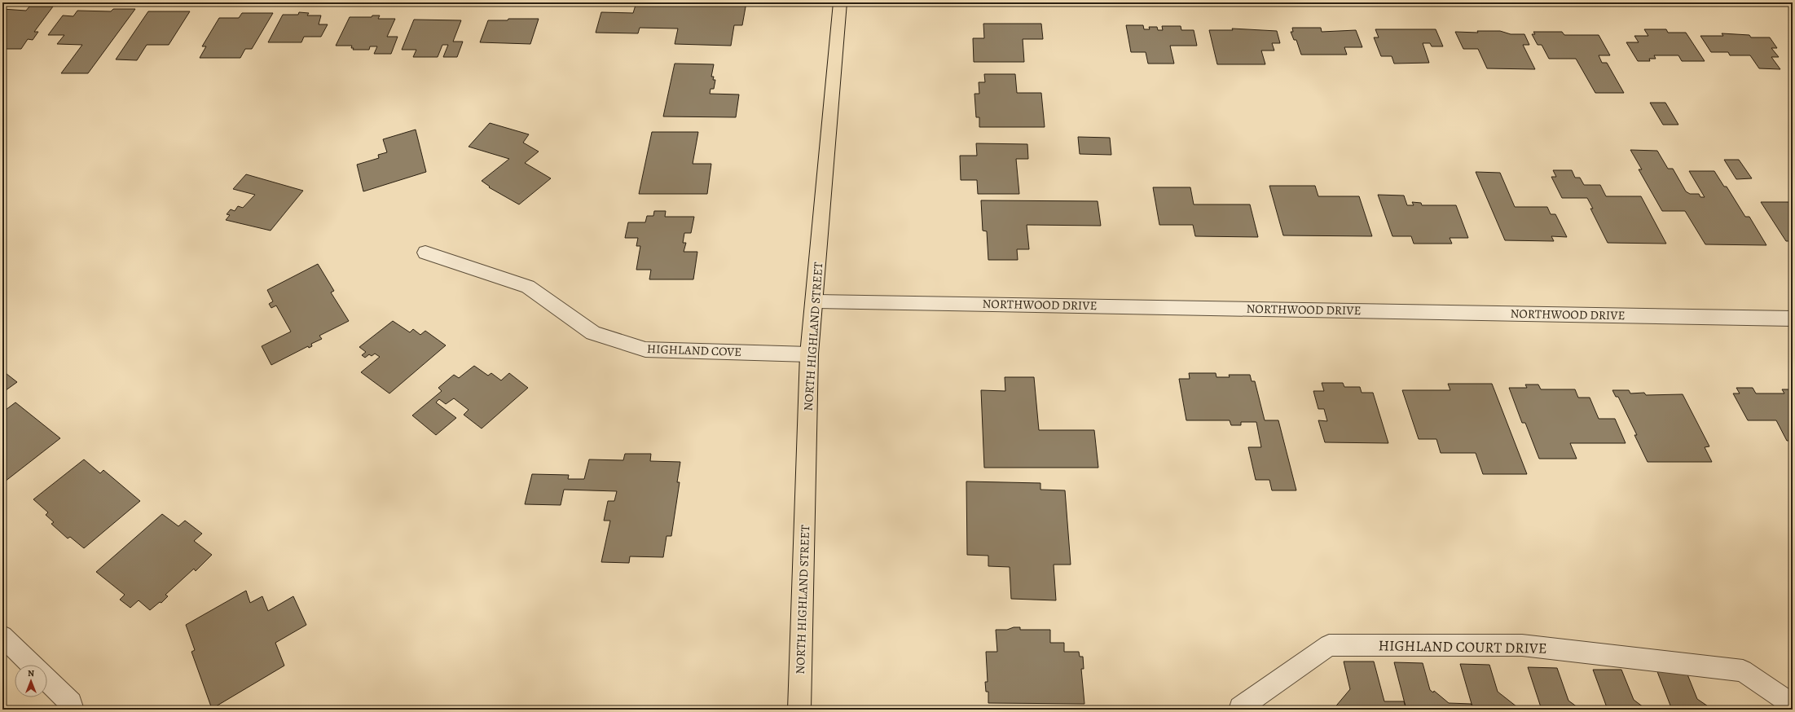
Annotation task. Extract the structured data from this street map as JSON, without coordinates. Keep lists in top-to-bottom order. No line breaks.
{"streets":{"main road":["NORTH HIGHLAND STREET"],"street":["NORTHWOOD DRIVE","HIGHLAND COVE","HIGHLAND COURT DRIVE"]},"crossings":[["NORTHWOOD DRIVE","NORTH HIGHLAND STREET"],["NORTH HIGHLAND STREET","HIGHLAND COVE"]],"north":"top"}
